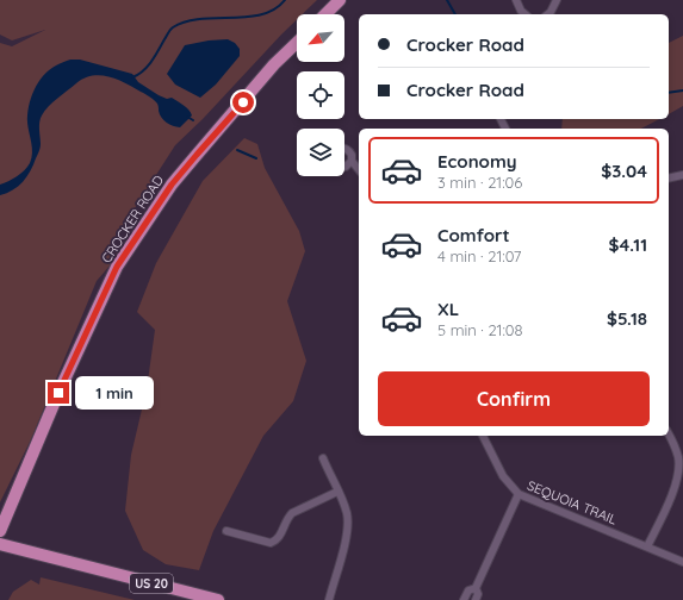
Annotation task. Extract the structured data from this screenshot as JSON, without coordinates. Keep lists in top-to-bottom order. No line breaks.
{"streets":{"main road":["CROCKER ROAD","US 20"],"street":["SEQUOIA TRAIL"]},"north":"bottom left","page":{"banner":["Crocker Road","Crocker Road"],"list":[{"name":"Economy","note":"3 min · 21:06","value":"$3.04"},{"name":"Comfort","note":"4 min · 21:07","value":"$4.11"},{"name":"XL","note":"5 min · 21:08","value":"$5.18"}],"buttons":"Confirm","bubble":"1 min"}}
